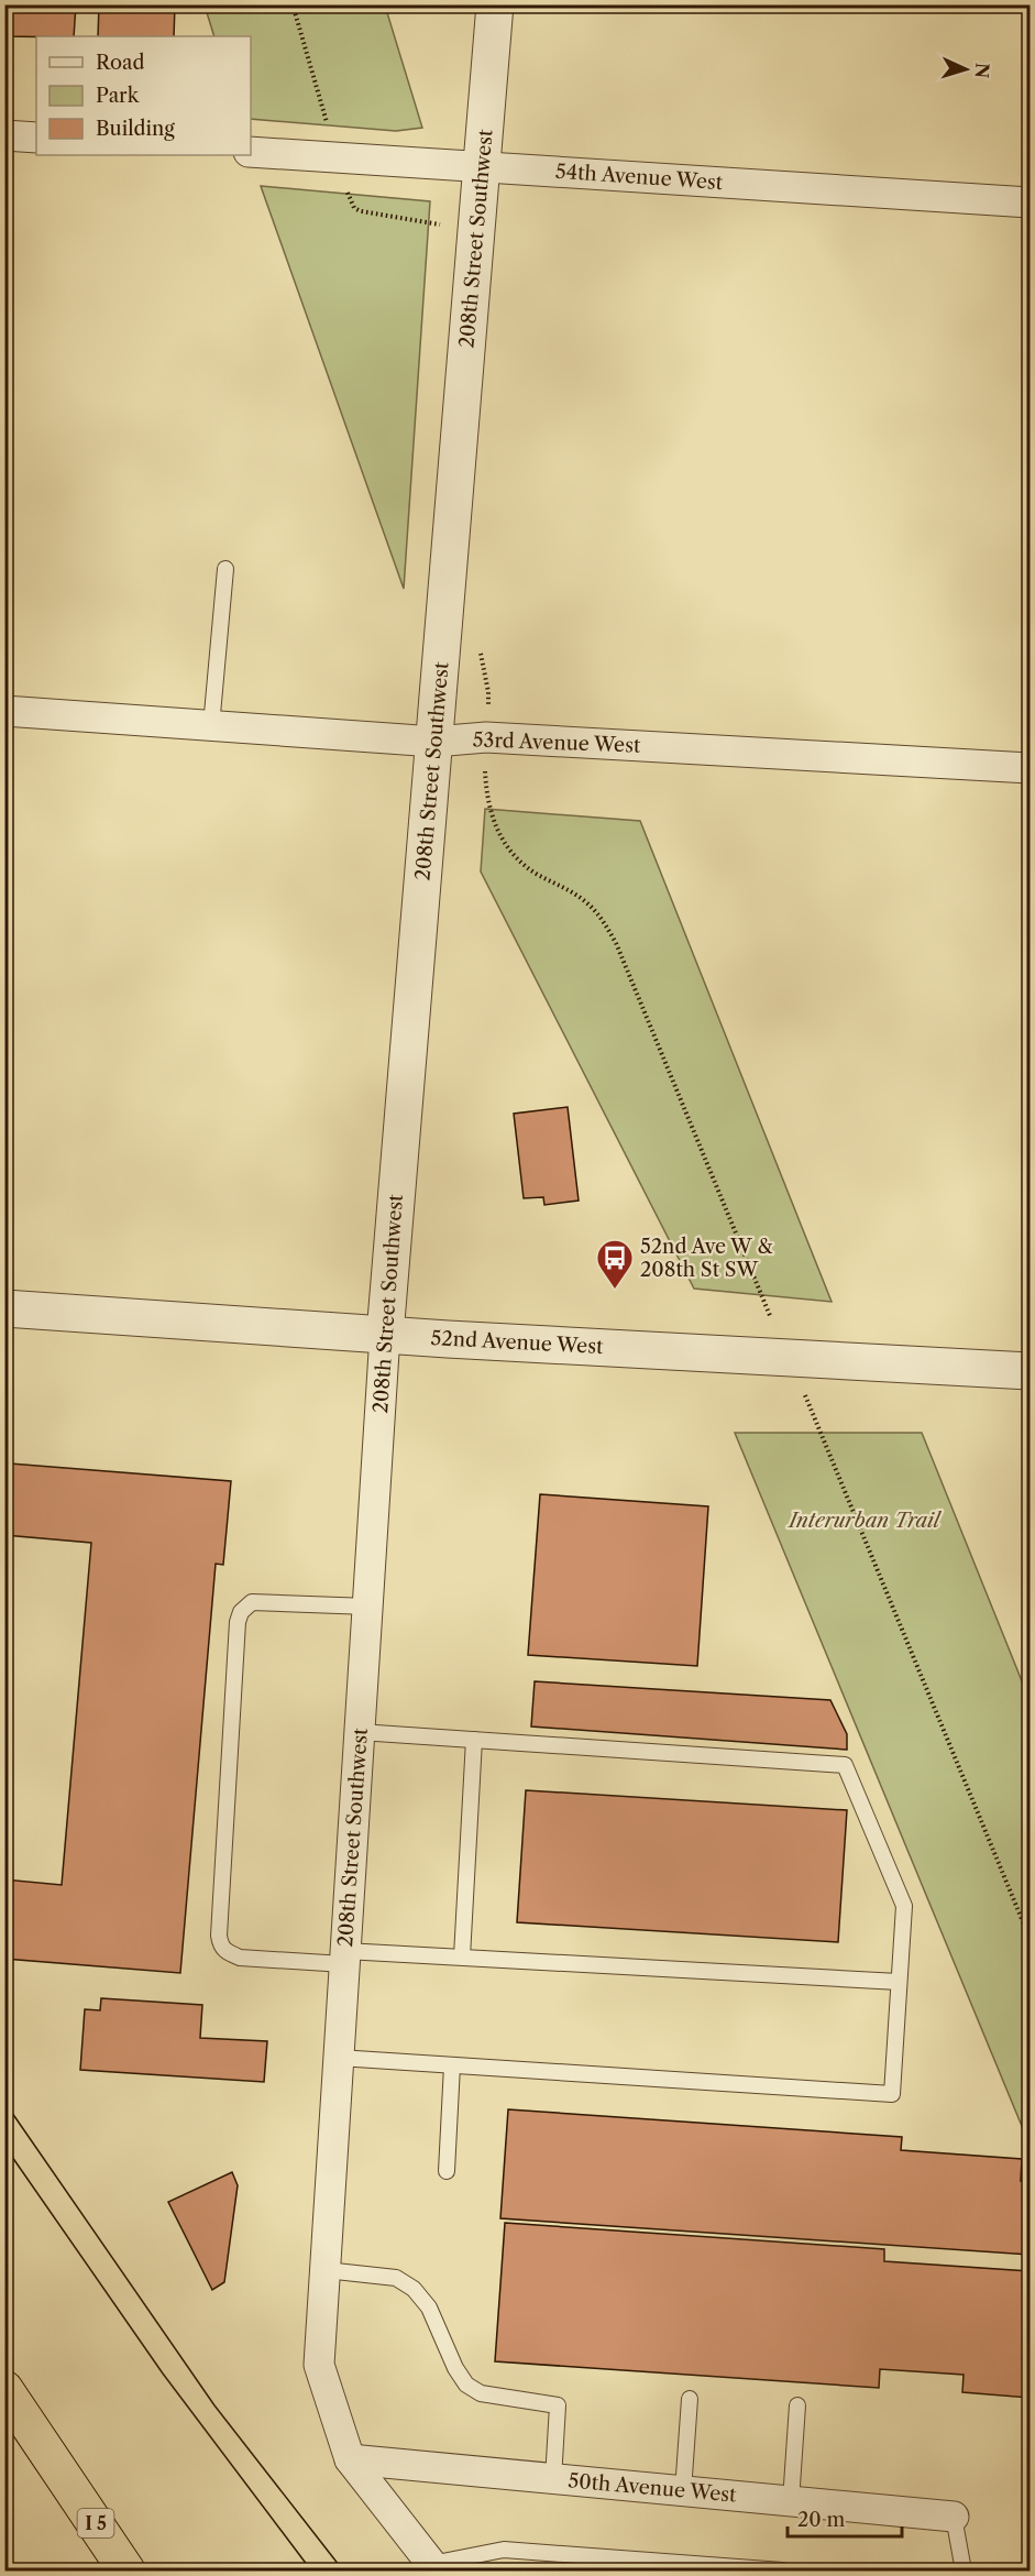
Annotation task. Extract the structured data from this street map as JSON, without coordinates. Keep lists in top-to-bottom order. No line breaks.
{"streets":{"highway":["I 5"],"street":["54th Avenue West","208th Street Southwest","53rd Avenue West","52nd Avenue West","50th Avenue West"]},"crossings":[["54th Avenue West","208th Street Southwest"],["208th Street Southwest","53rd Avenue West"],["208th Street Southwest","52nd Avenue West"],["208th Street Southwest","50th Avenue West"]],"parks":["Interurban Trail"],"places":{"bus stop":["52nd Ave W & 208th St SW"]},"legend":["Road","Park","Building"],"scale_bar":"20 m","north":"right"}
